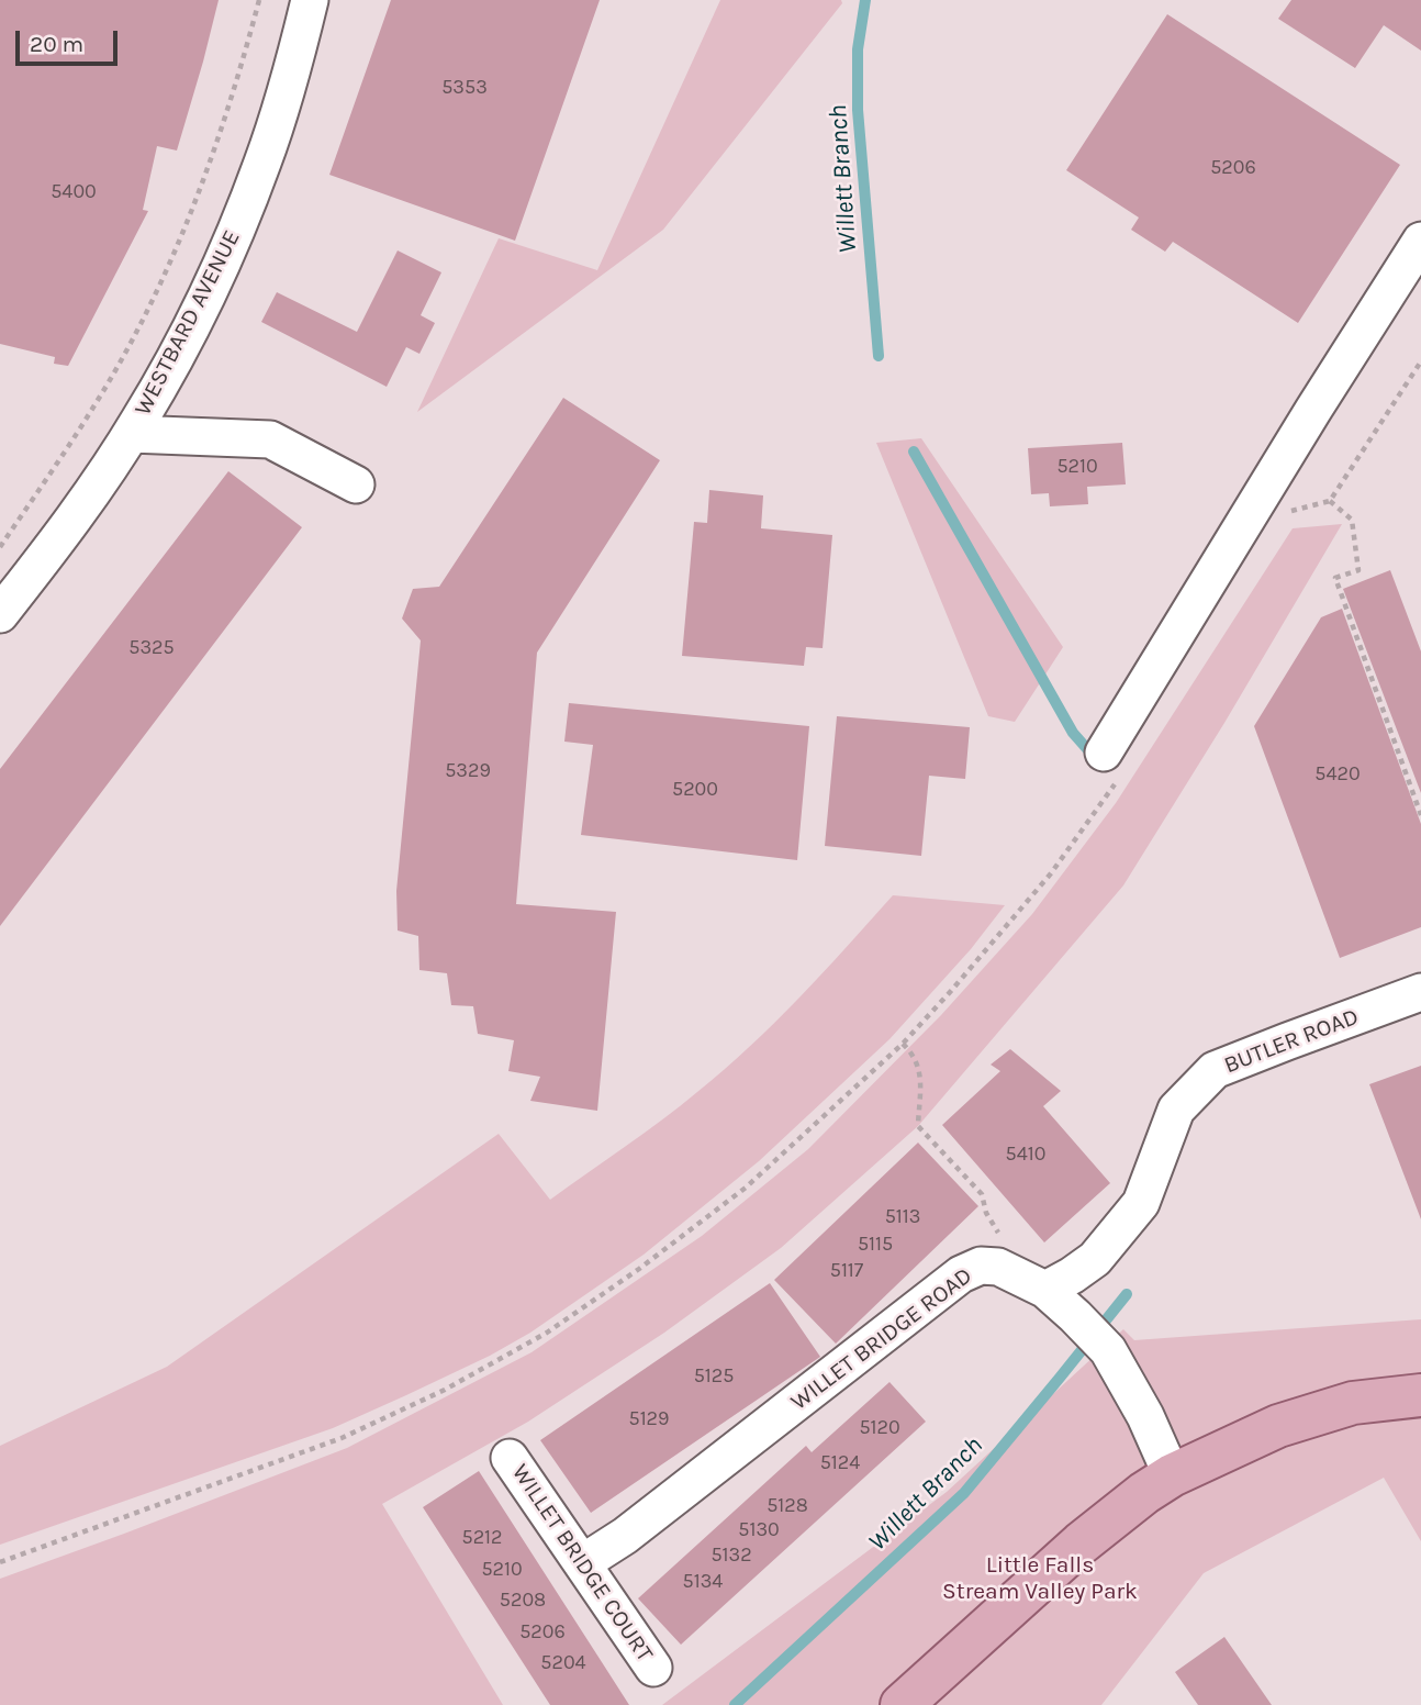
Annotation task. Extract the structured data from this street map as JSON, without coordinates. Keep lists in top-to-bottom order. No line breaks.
{"streets":{"street":["WESTBARD AVENUE","BUTLER ROAD","WILLET BRIDGE ROAD","WILLET BRIDGE COURT"]},"crossings":[["BUTLER ROAD","WILLET BRIDGE ROAD"],["WILLET BRIDGE ROAD","WILLET BRIDGE COURT"]],"water":["Willett Branch"],"parks":["Little Falls Stream Valley Park"],"house_numbers":["5353","5206","5400","5210","5325","5329","5420","5200","5410","5113","5115","5117","5125","5129","5120","5124","5128","5130","5212","5132","5210","5134","5208","5206","5204"],"scale_bar":"20 m"}
